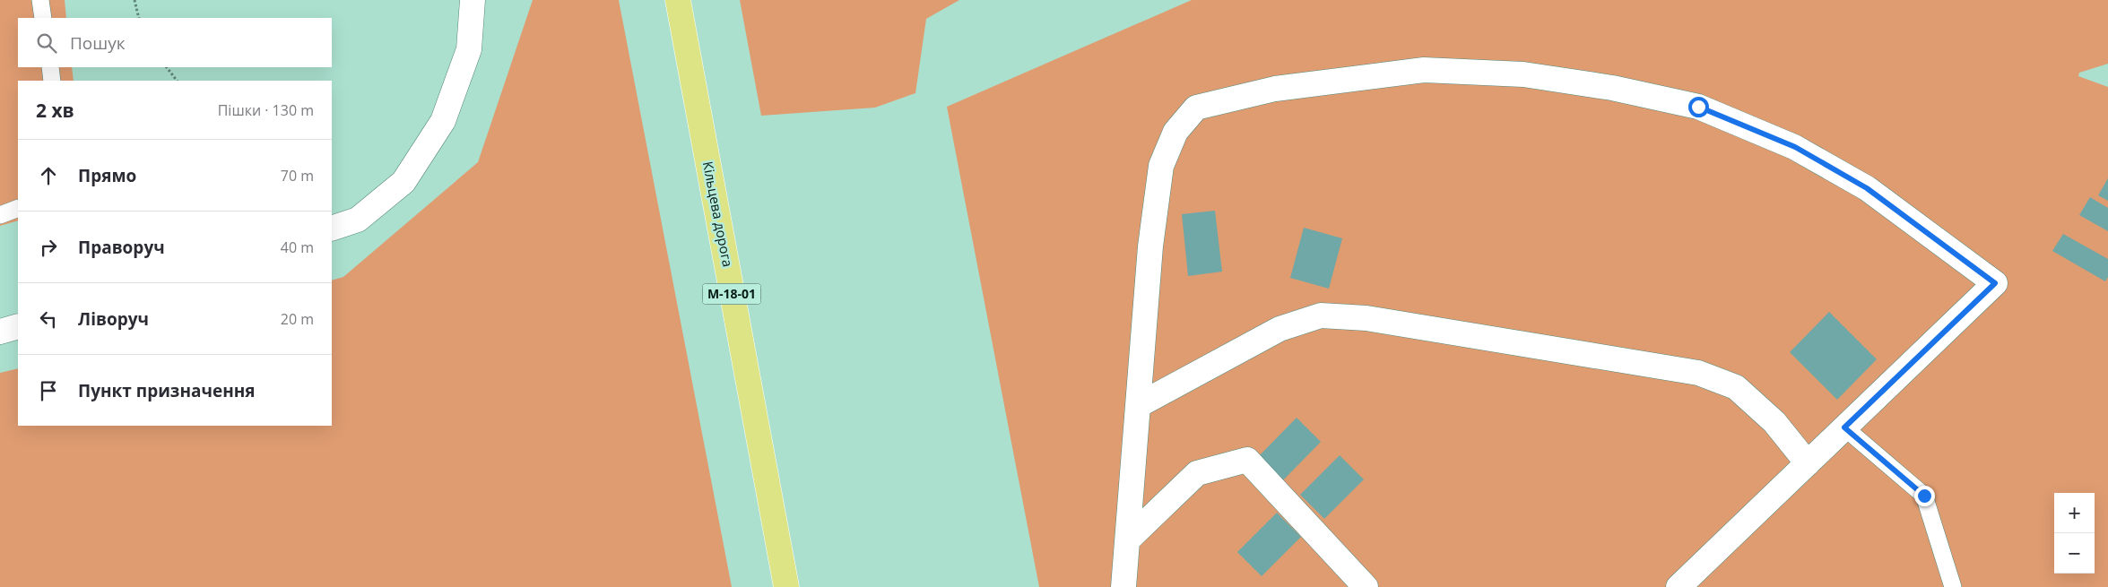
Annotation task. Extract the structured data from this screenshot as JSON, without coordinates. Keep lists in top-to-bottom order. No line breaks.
{"streets":{"highway":["Кільцева дорога","М-18-01"]},"page":{"search":"Пошук","heading":["2 хв","Пішки · 130 m"],"list":[["Прямо","70 m"],["Праворуч","40 m"],["Ліворуч","20 m"],"Пункт призначення"],"map_buttons":["+","−"]}}
